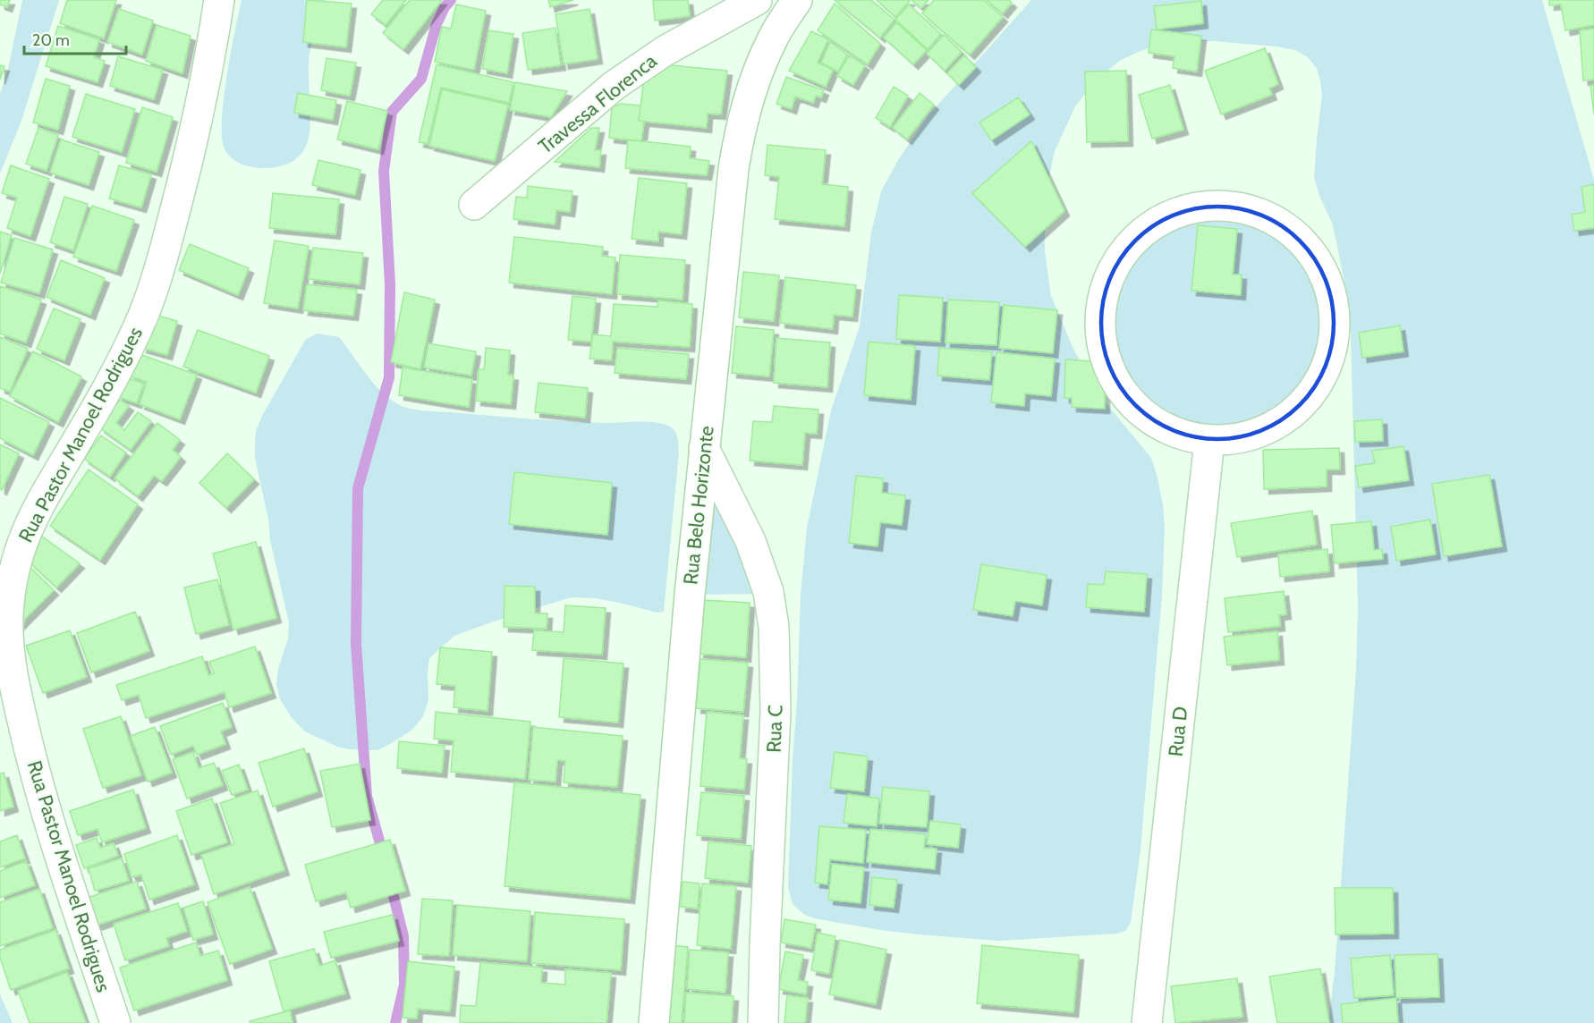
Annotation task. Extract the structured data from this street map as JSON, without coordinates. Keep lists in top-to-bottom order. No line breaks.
{"streets":{"street":["Travessa Florenca","Rua Pastor Manoel Rodrigues","Rua Belo Horizonte","Rua C","Rua D"]},"crossings":[["Rua Belo Horizonte","Rua C"]],"scale_bar":"20 m"}
